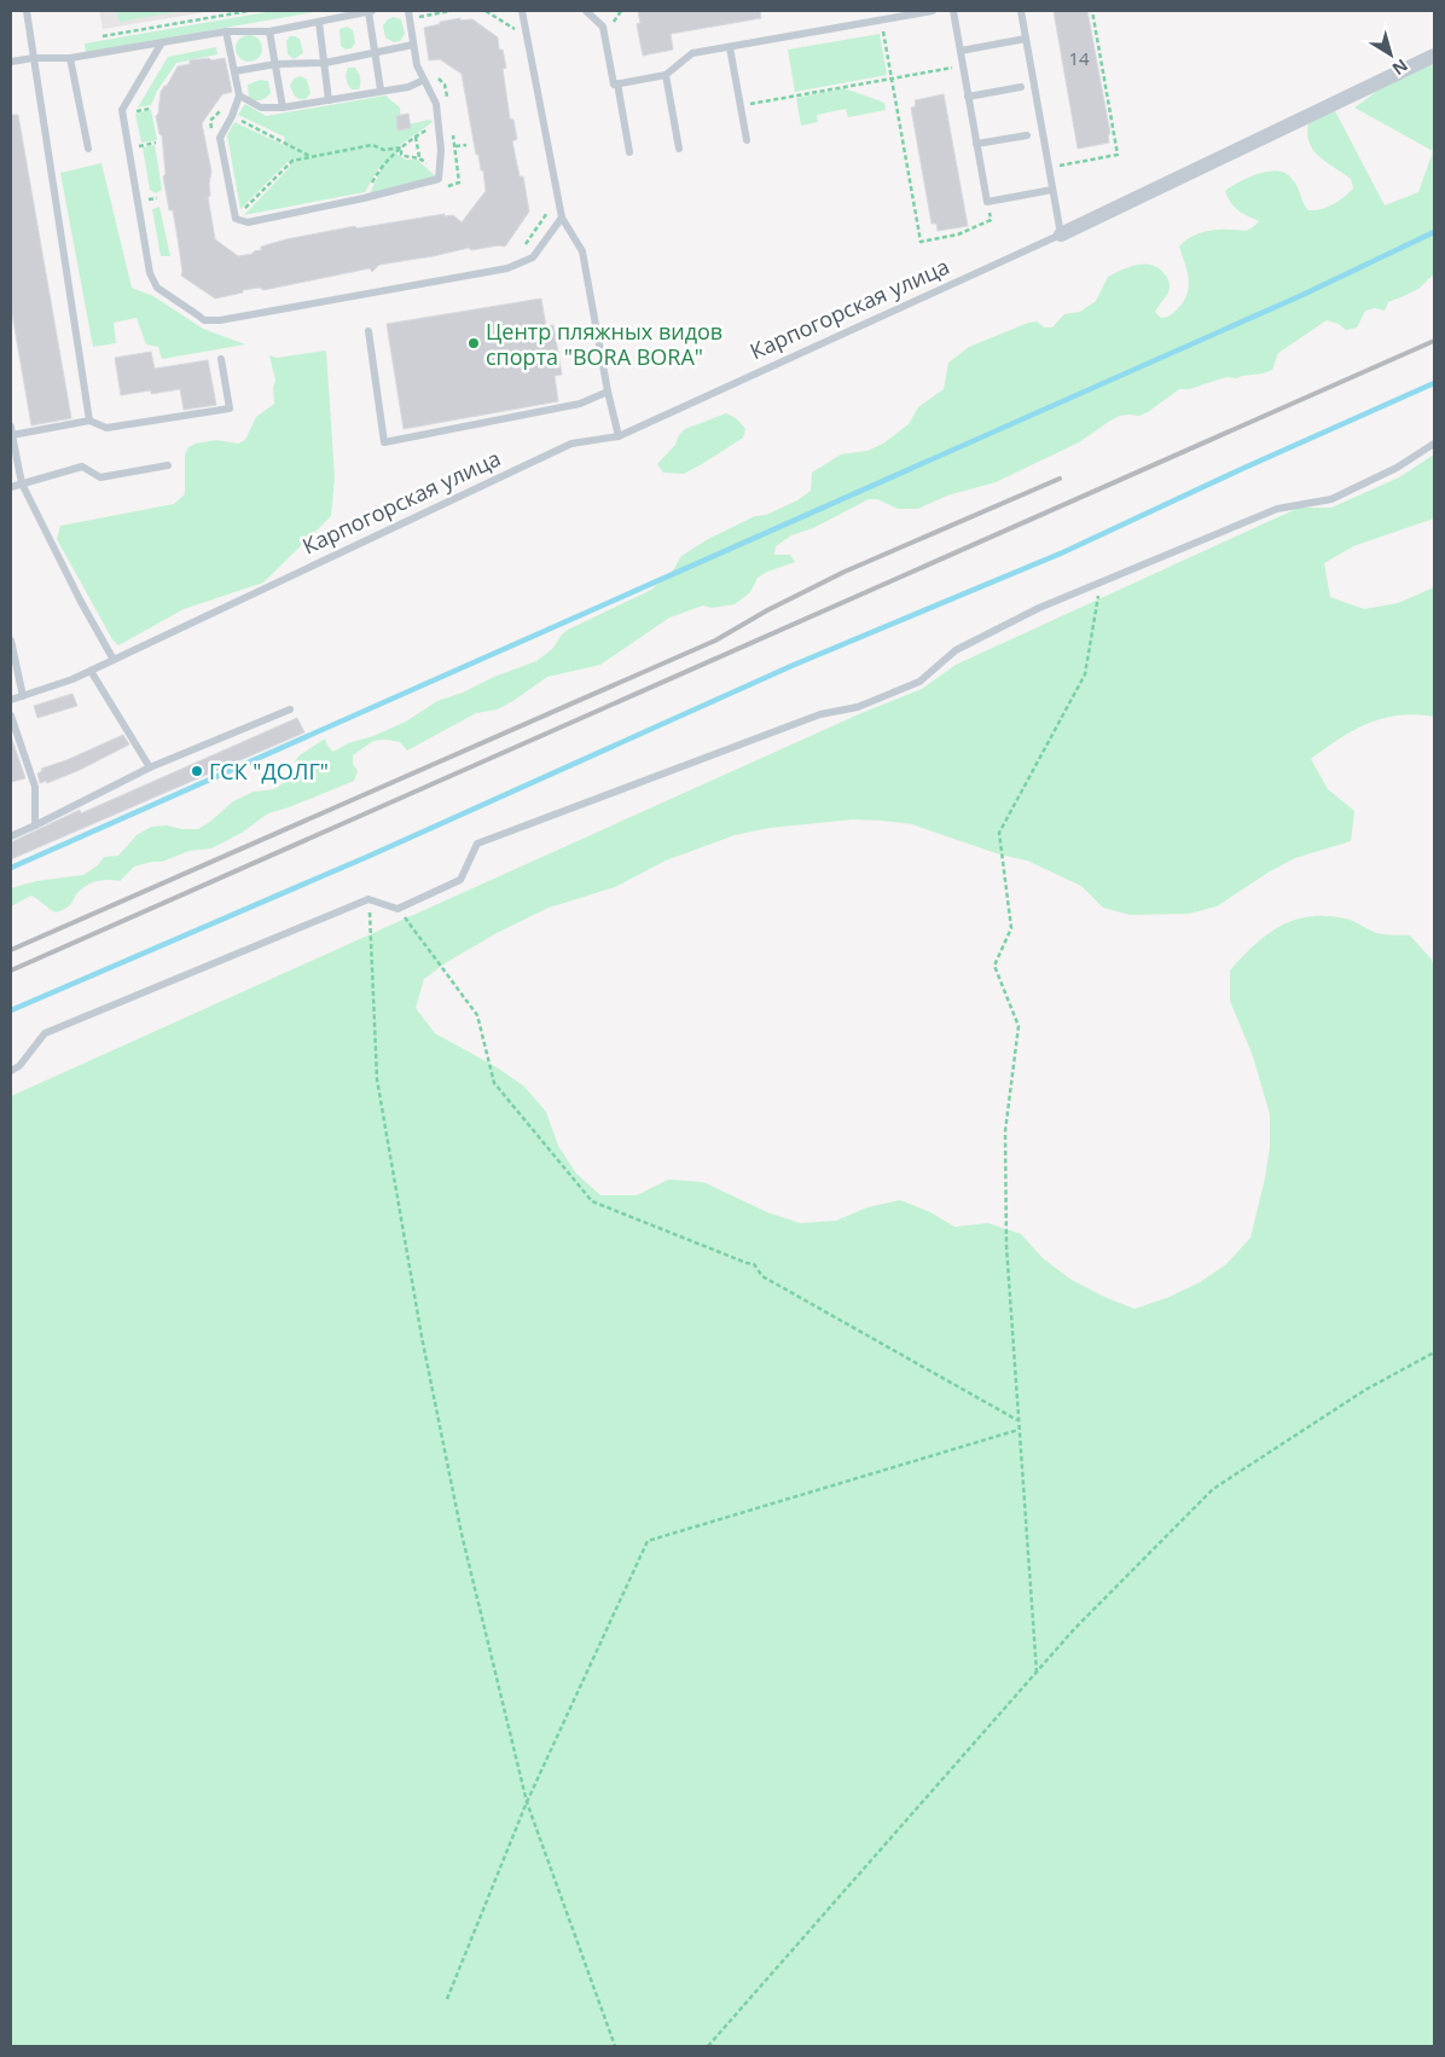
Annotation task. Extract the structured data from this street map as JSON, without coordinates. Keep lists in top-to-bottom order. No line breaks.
{"streets":{"street":["Карпогорская улица"]},"places":["Центр пляжных видов спорта \"BORA BORA\"","ГСК \"ДОЛГ\""],"house_numbers":["14"],"north":"bottom right"}
